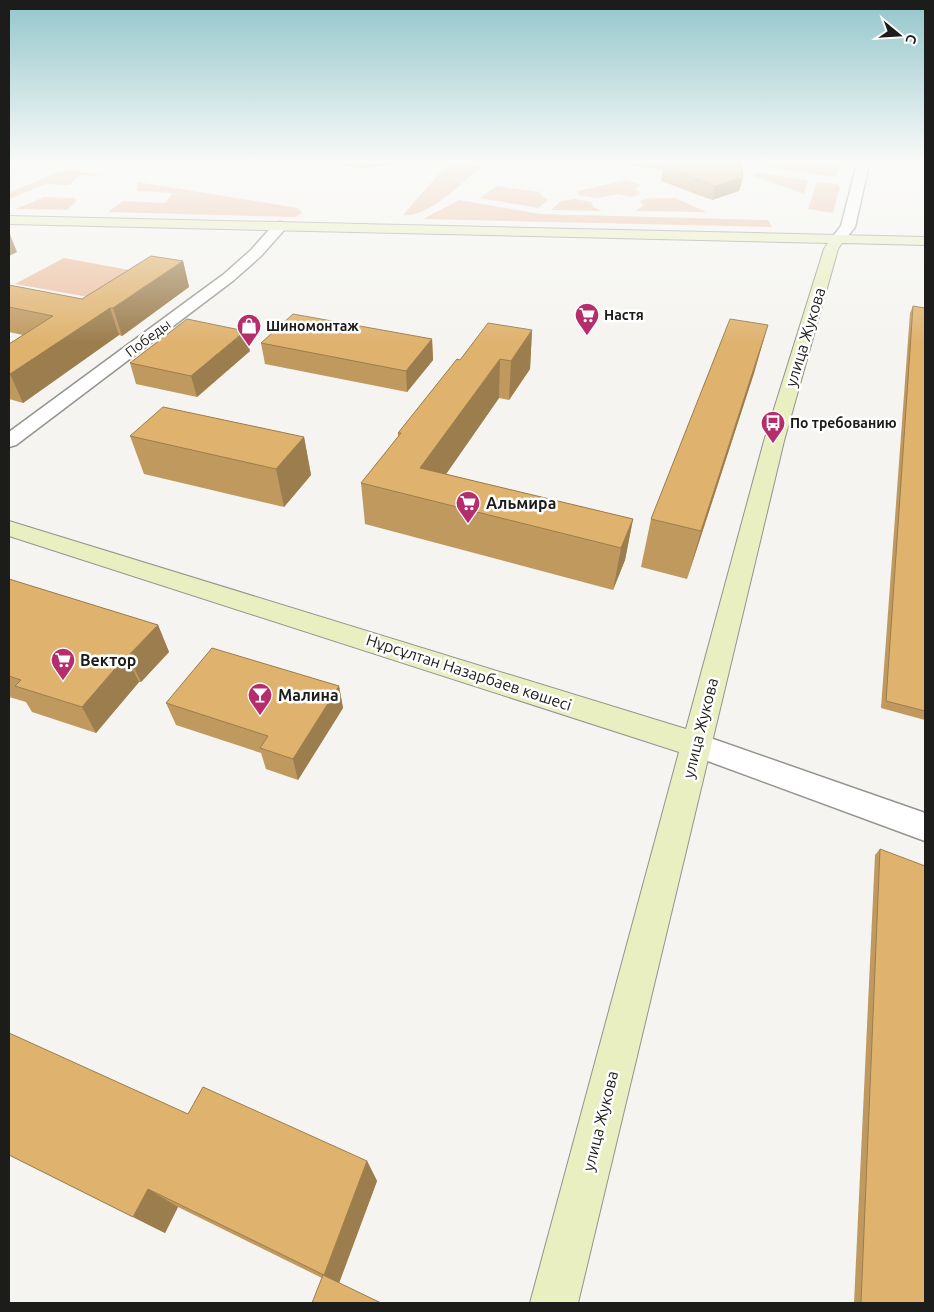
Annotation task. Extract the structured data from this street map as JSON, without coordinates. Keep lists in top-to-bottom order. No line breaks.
{"streets":{"main road":["улица Жукова","Нұрсұлтан Назарбаев көшесі"],"street":["Победы"]},"crossings":[["улица Жукова","Нұрсұлтан Назарбаев көшесі"]],"places":{"supermarket":["Настя","Альмира","Вектор"],"shop":["Шиномонтаж"],"bus stop":["По требованию"],"bar":["Малина"]},"north":"right"}
